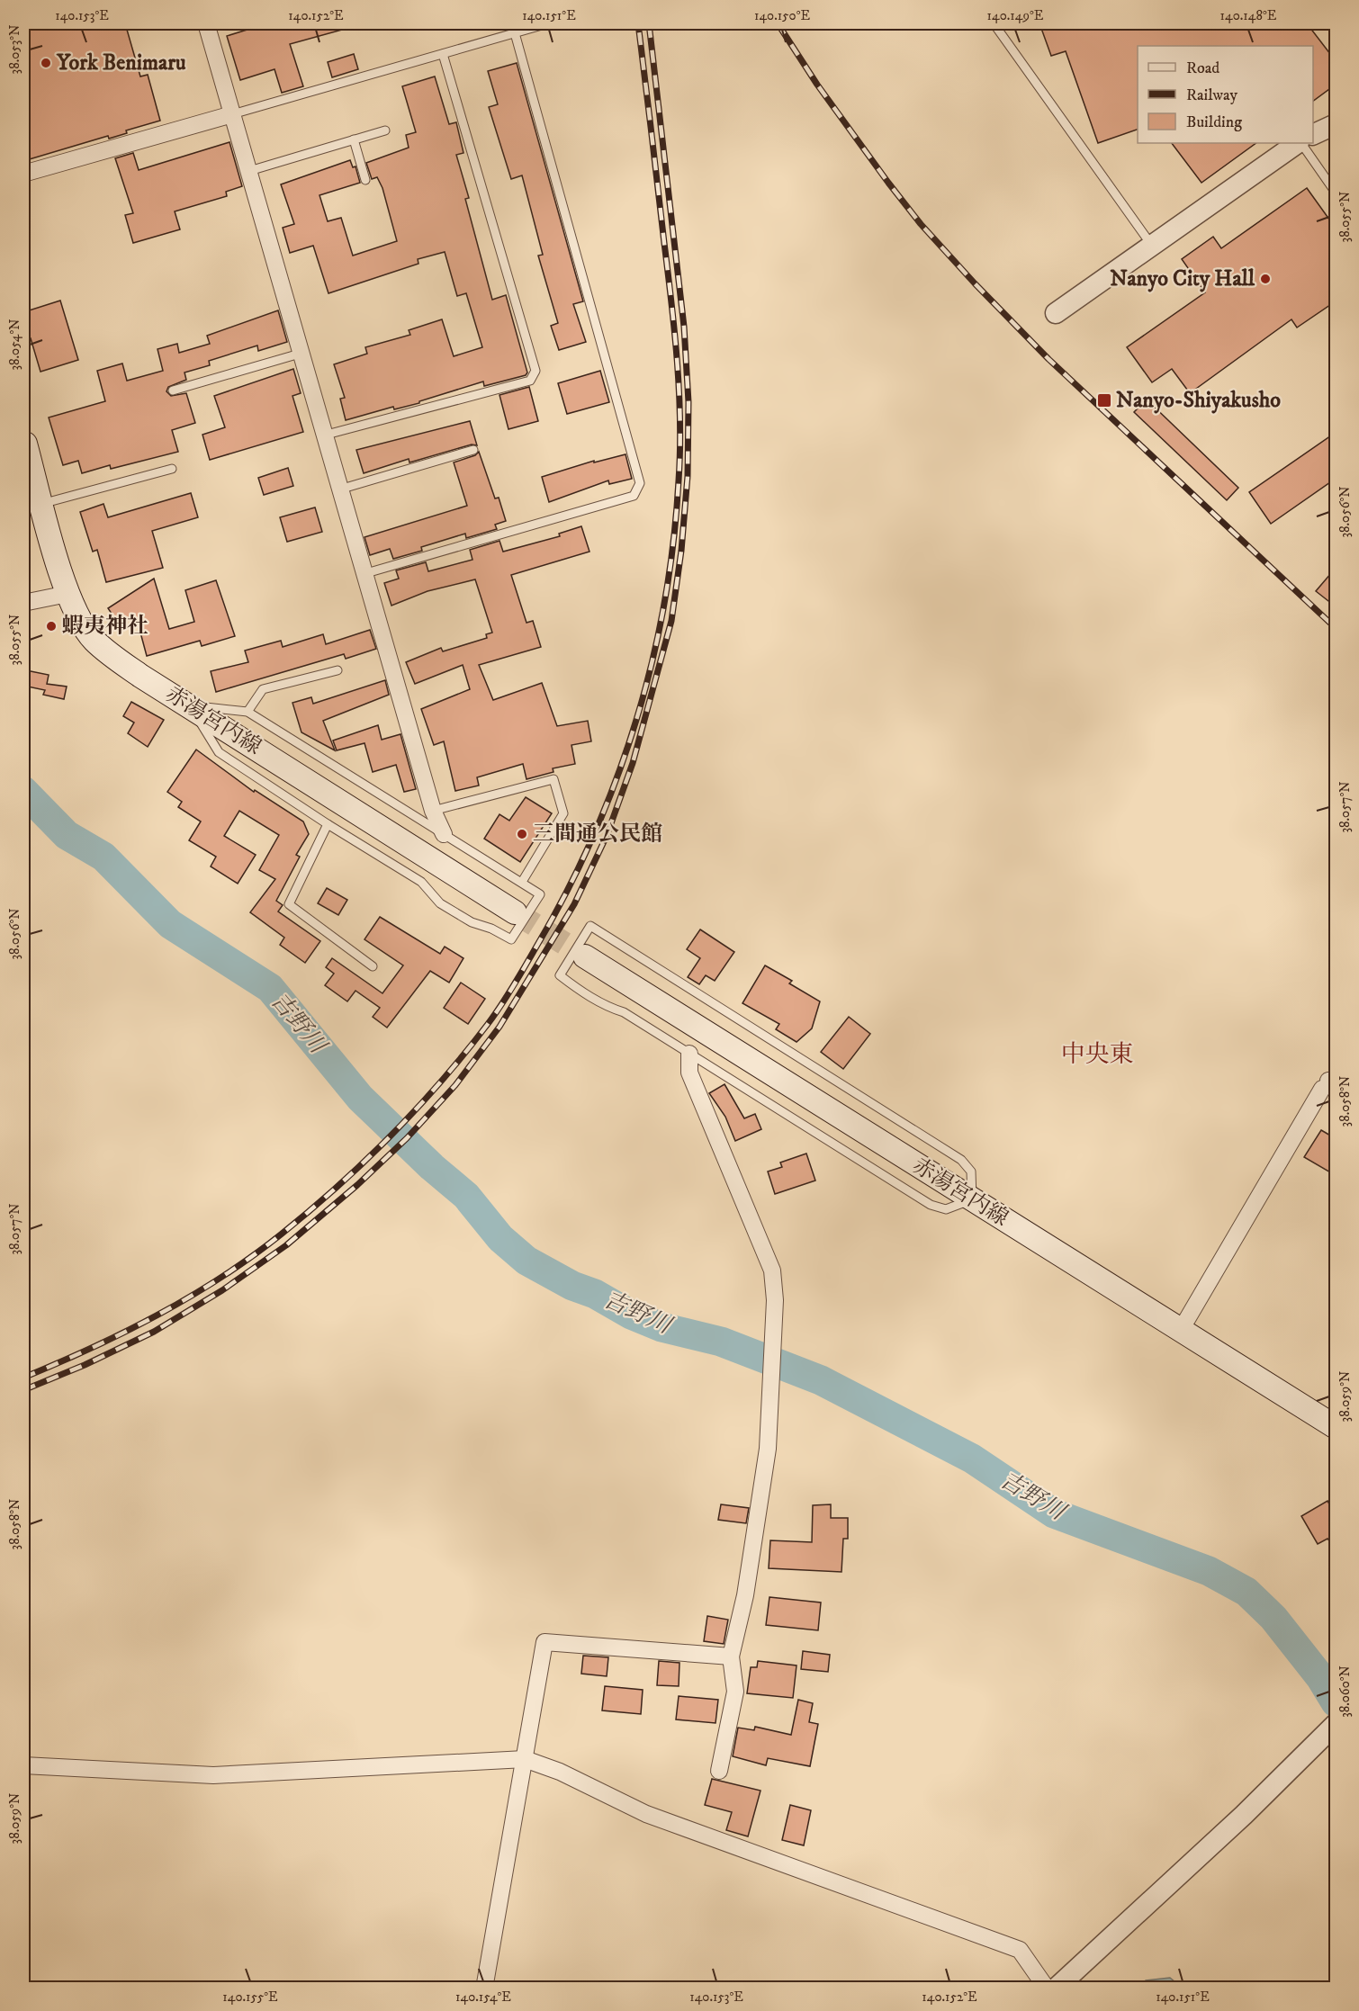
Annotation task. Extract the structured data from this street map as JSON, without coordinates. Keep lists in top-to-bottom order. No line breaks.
{"streets":{"main road":["赤湯宮内線"]},"districts":["中央東"],"water":["吉野川"],"places":{"other":["York Benimaru","Nanyo City Hall","蝦夷神社","三間通公民館"],"transit":["Nanyo-Shiyakusho"]},"legend":["Road","Railway","Building"],"coordinates":["140.153°E","140.152°E","140.151°E","140.150°E","140.149°E","140.148°E","38.053°N","38.055°N","38.054°N","38.056°N","38.057°N","38.058°N","38.059°N","38.060°N","140.155°E","140.154°E"]}
